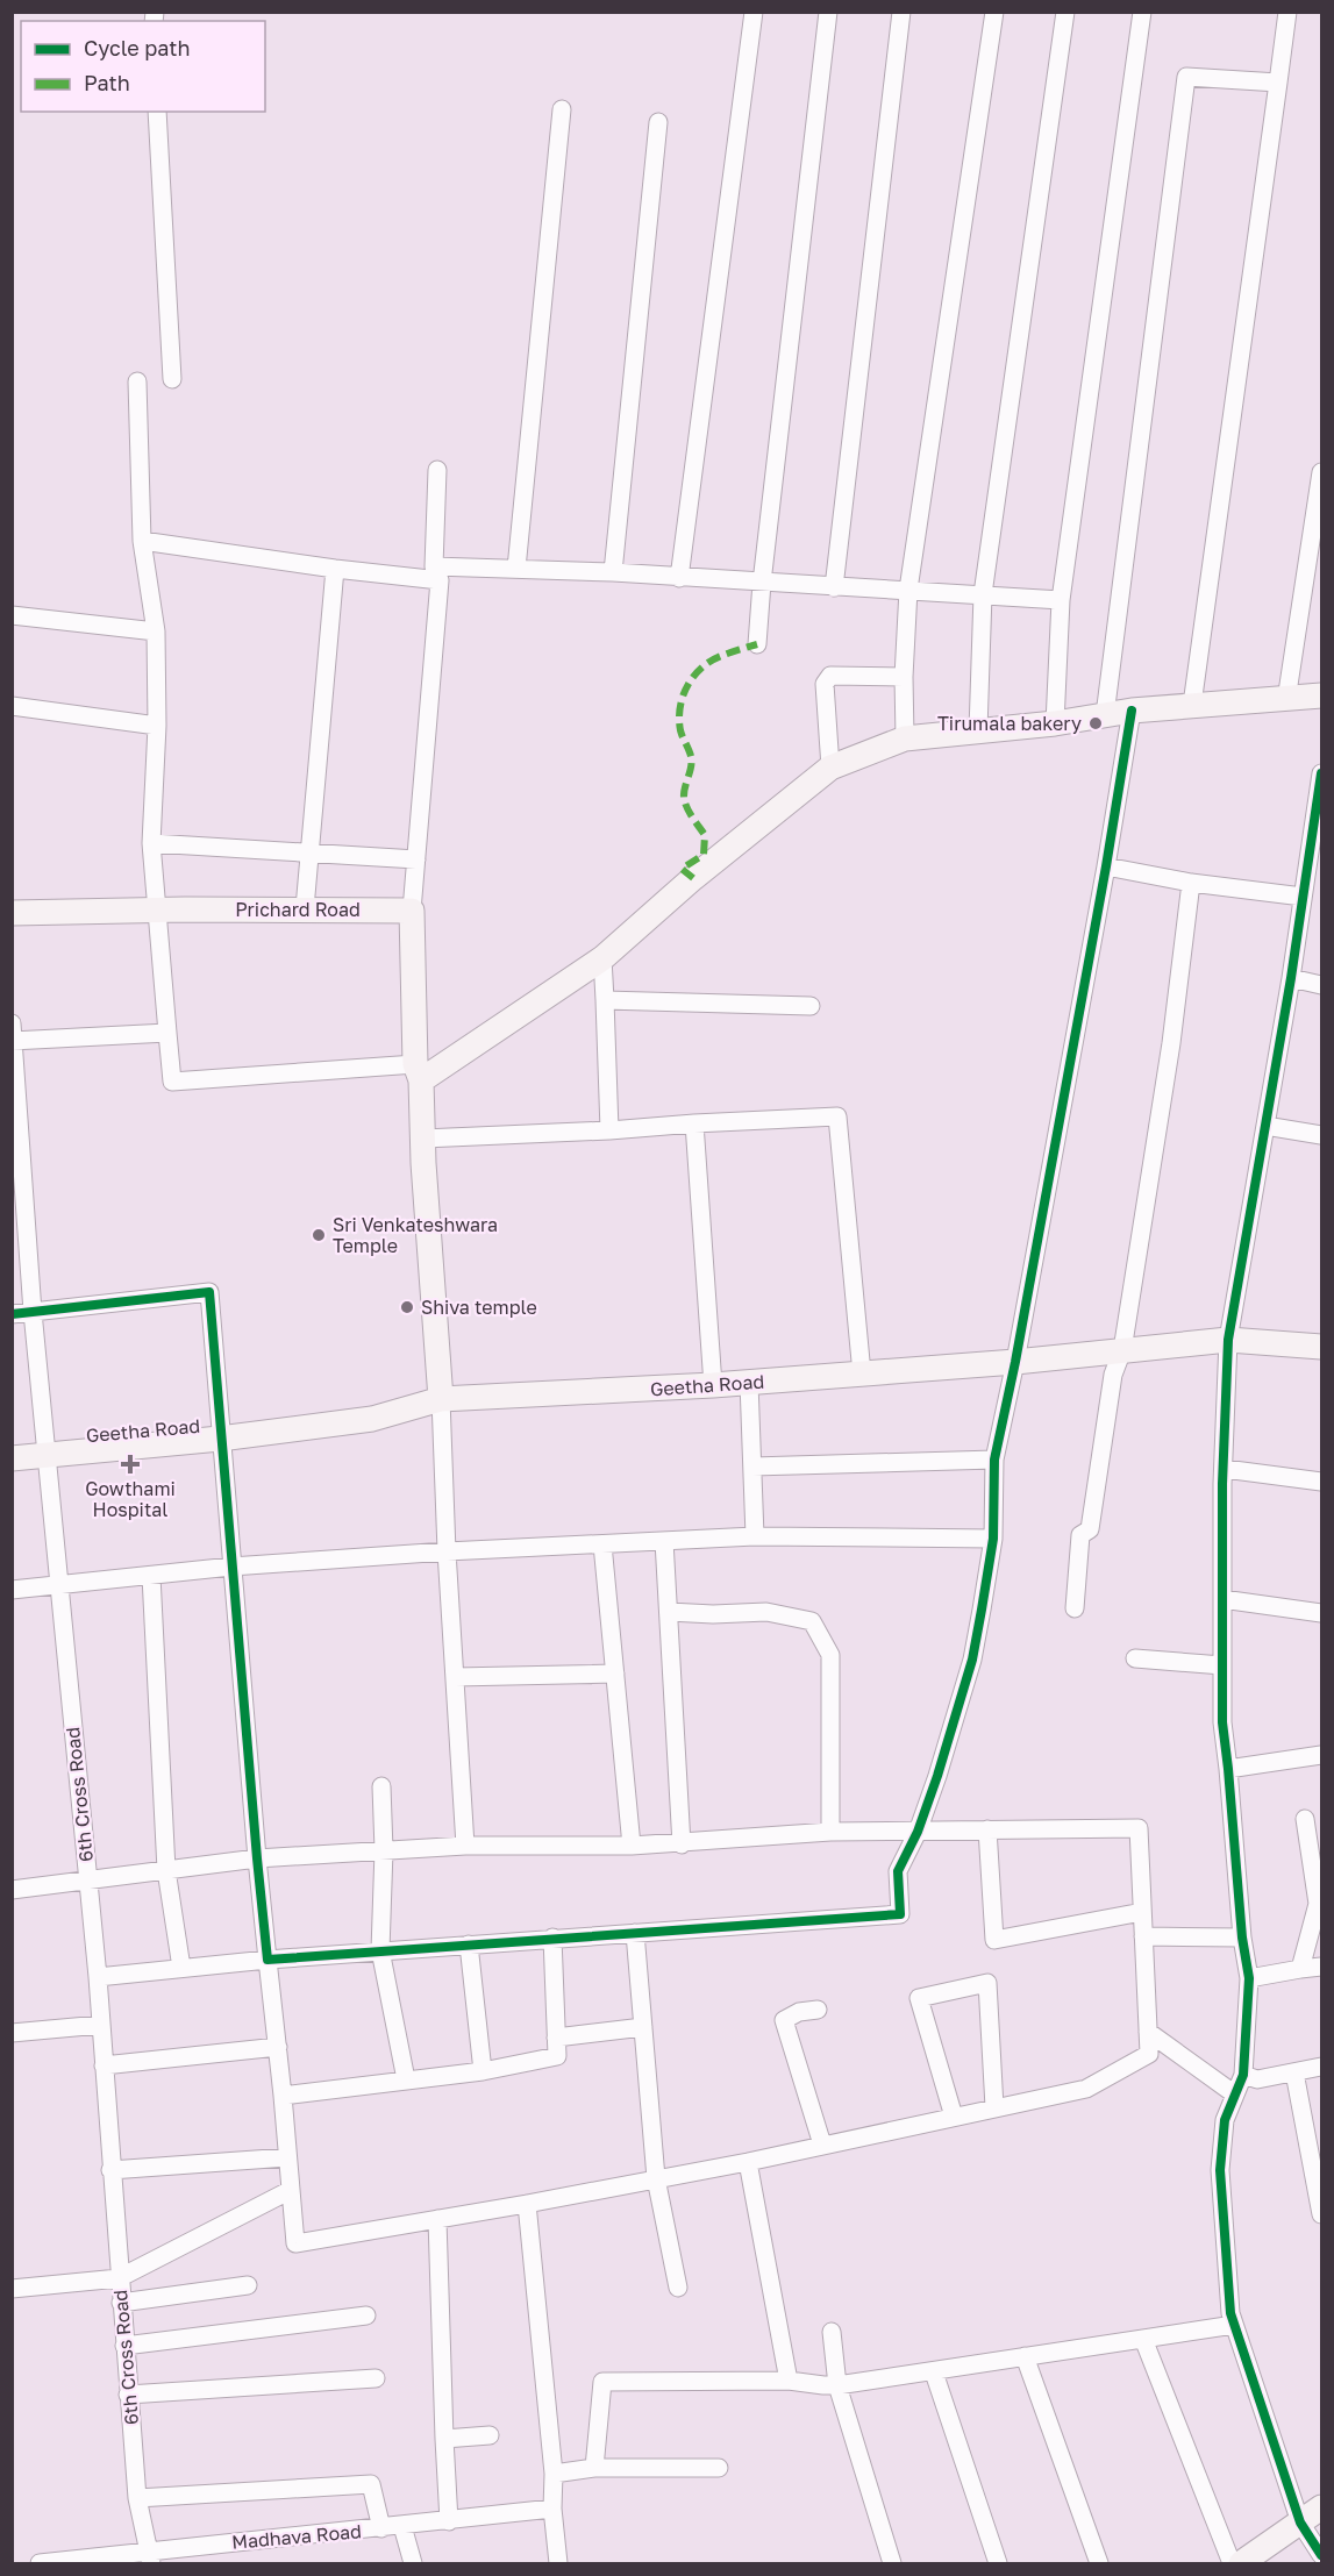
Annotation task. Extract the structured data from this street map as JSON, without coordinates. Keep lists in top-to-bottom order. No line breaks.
{"streets":{"street":["Prichard Road","Geetha Road","6th Cross Road","Madhava Road"]},"crossings":[["Geetha Road","6th Cross Road"],["6th Cross Road","Madhava Road"]],"places":{"other":["Tirumala bakery","Sri Venkateshwara Temple","Shiva temple"],"health":["Gowthami Hospital"]},"legend":["Cycle path","Path"]}
